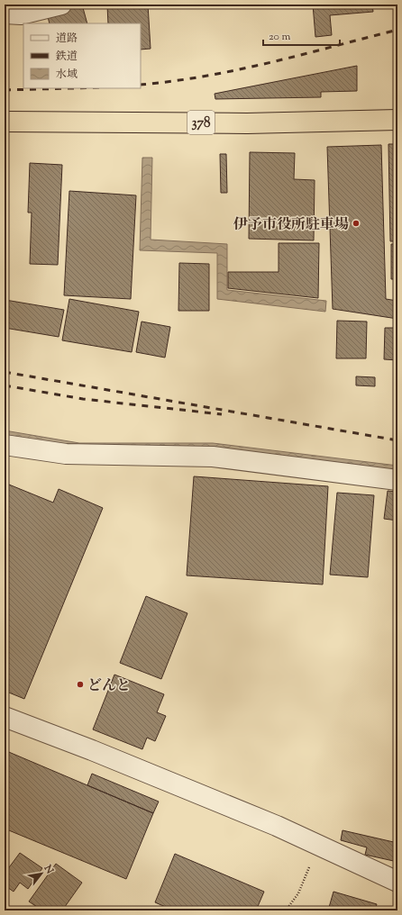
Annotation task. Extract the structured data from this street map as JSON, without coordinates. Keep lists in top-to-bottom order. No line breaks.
{"streets":{"highway":["378"]},"places":["伊予市役所駐車場","どんと"],"legend":["道路","鉄道","水域"],"scale_bar":"20 m","north":"top right"}
